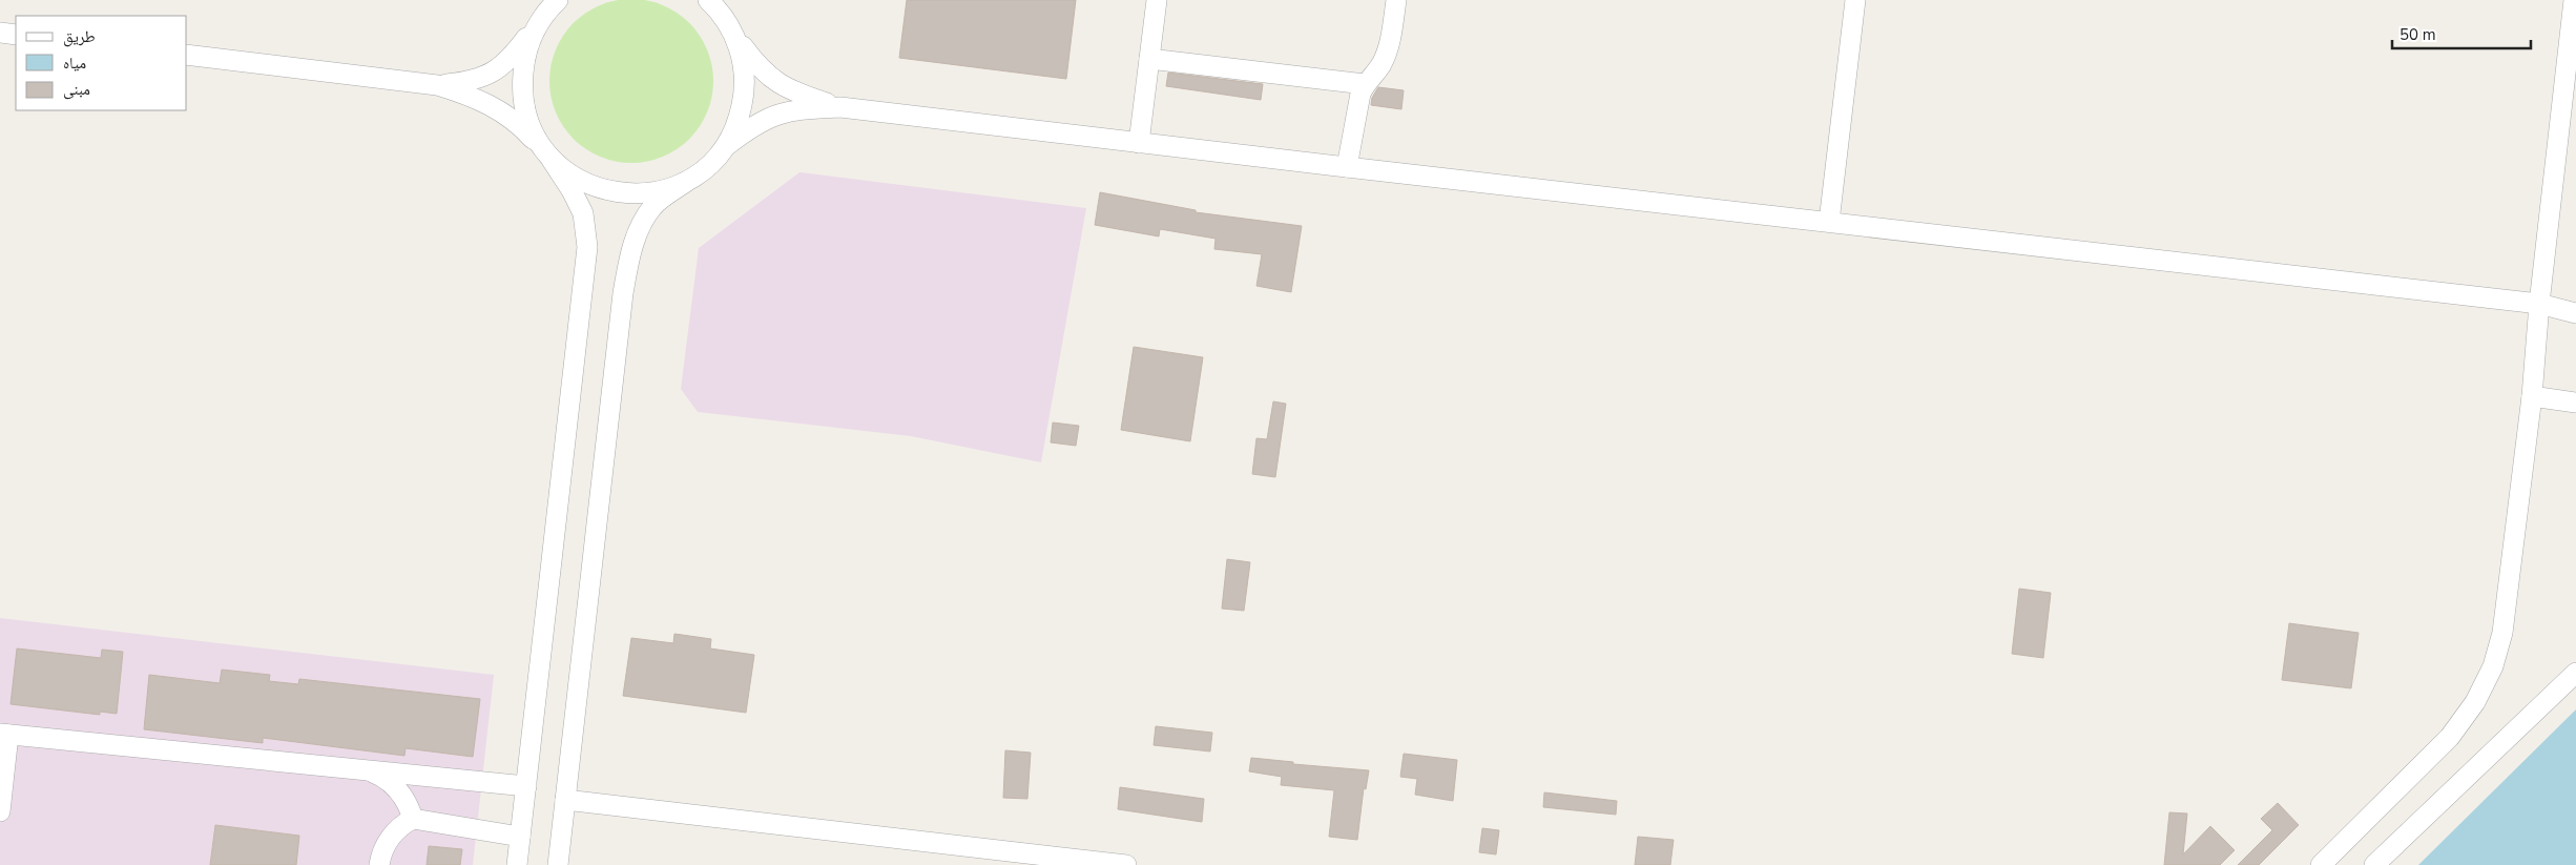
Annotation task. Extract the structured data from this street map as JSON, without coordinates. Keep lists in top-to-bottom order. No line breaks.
{"legend":["طريق","مياه","مبنى"],"scale_bar":"50 m"}
